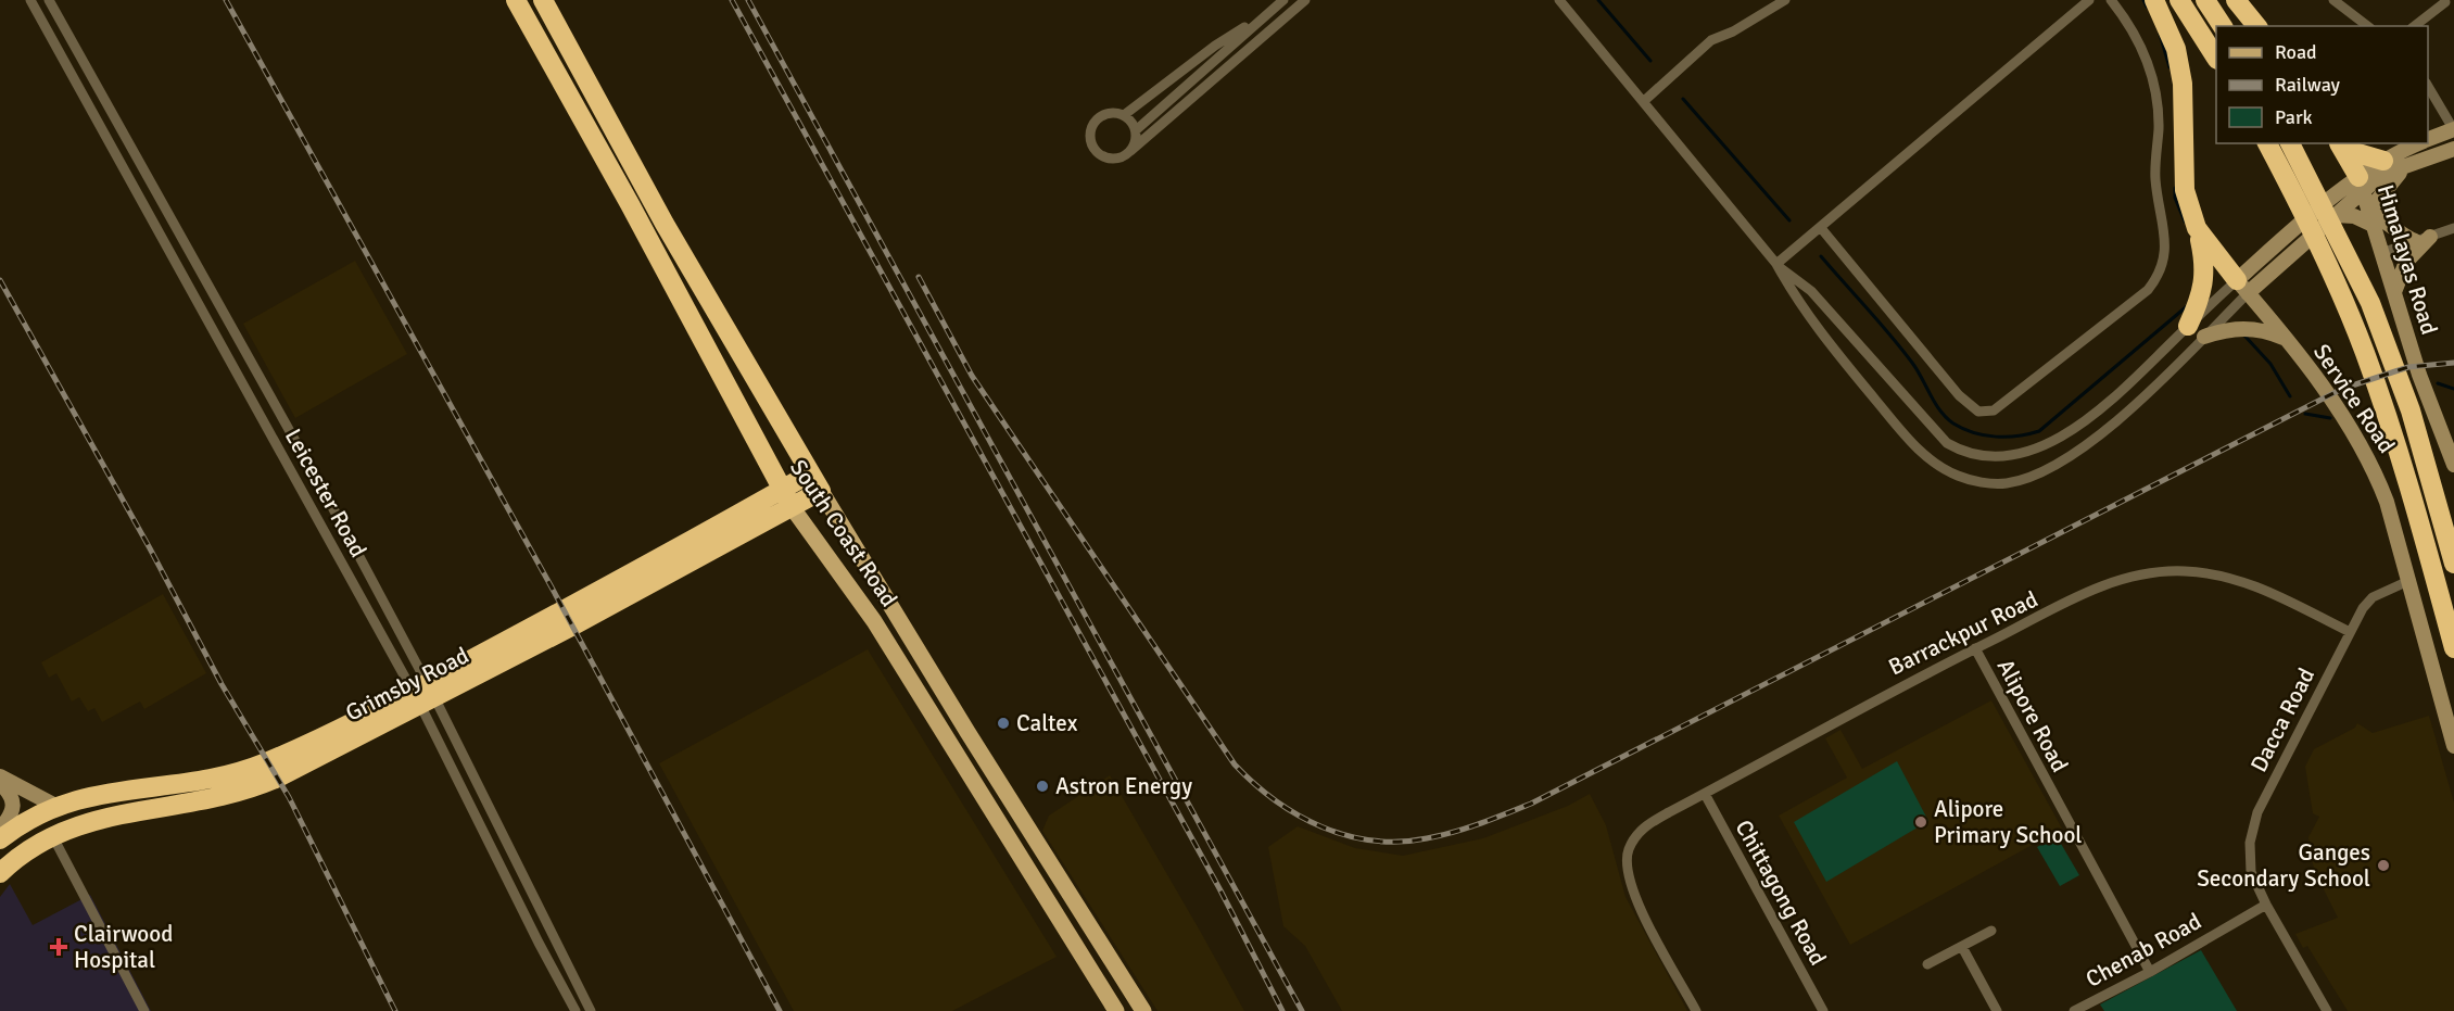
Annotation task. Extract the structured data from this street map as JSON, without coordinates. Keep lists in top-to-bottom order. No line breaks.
{"streets":{"highway":["South Coast Road","Grimsby Road"],"street":["Himalayas Road","Service Road","Leicester Road","Barrackpur Road","Alipore Road","Dacca Road","Chittagong Road","Chenab Road"]},"crossings":[["Service Road","Dacca Road"],["Leicester Road","Grimsby Road"],["South Coast Road","Grimsby Road"],["Barrackpur Road","Alipore Road"],["Barrackpur Road","Dacca Road"],["Barrackpur Road","Chittagong Road"],["Alipore Road","Chenab Road"],["Dacca Road","Chenab Road"]],"places":{"other":["Caltex","Astron Energy","Alipore Primary School","Ganges Secondary School"],"health":["Clairwood Hospital"]},"legend":["Road","Railway","Park"]}
